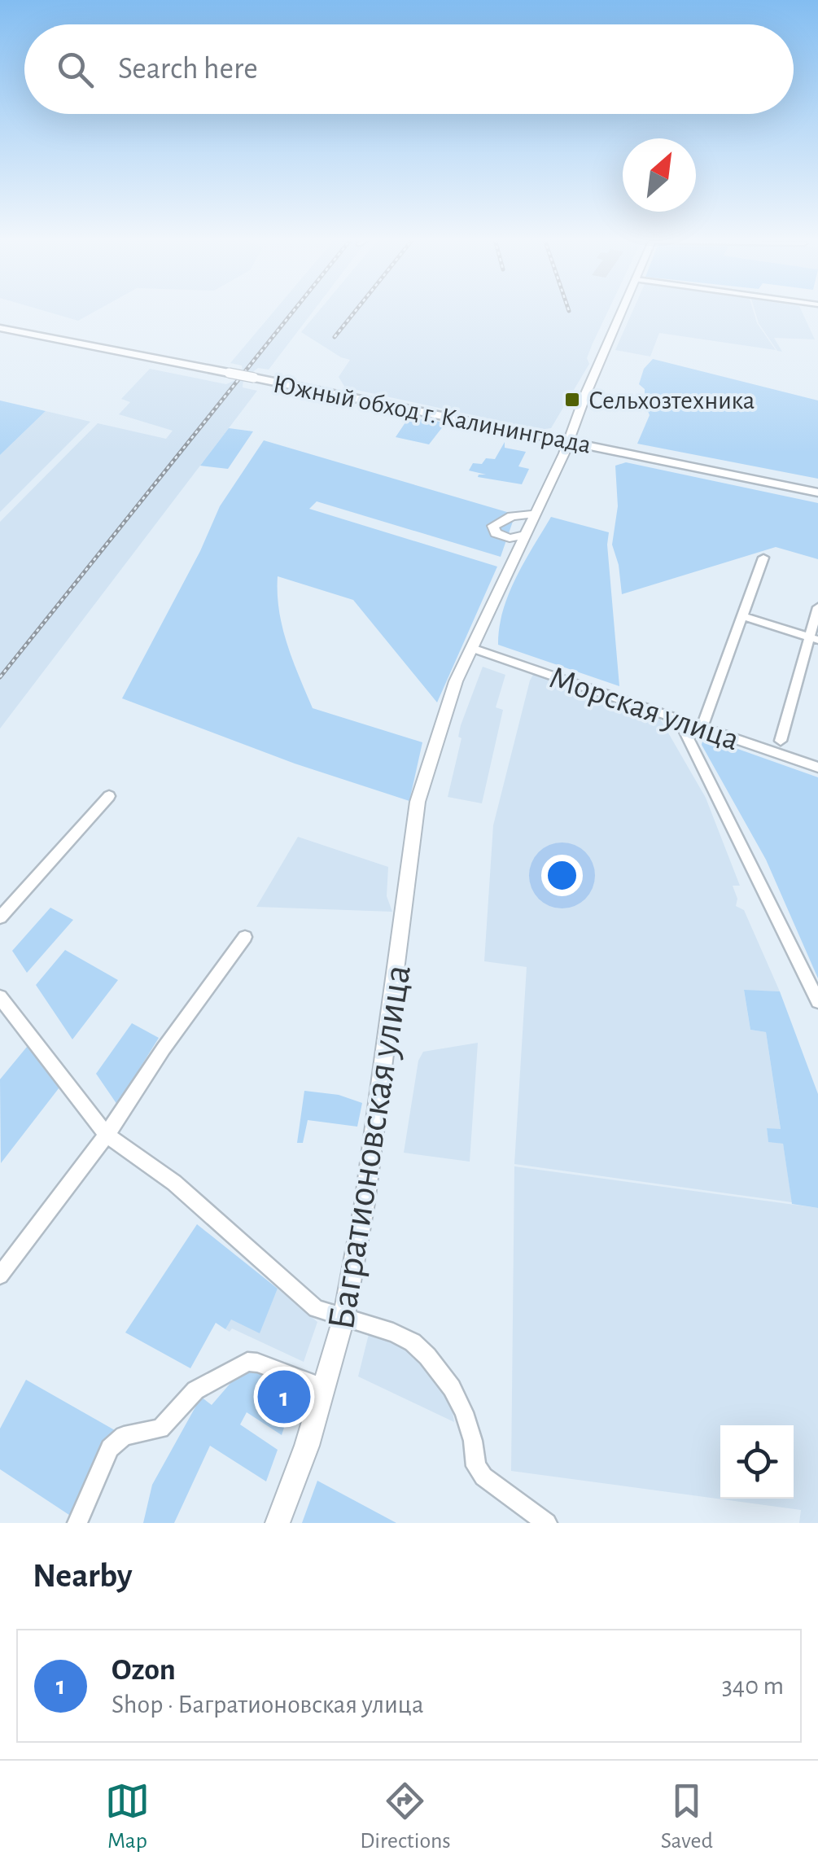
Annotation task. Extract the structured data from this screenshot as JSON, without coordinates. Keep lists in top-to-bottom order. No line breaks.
{"streets":{"highway":["Южный обход г. Калининграда"],"main road":["Багратионовская улица"],"street":["Морская улица"]},"crossings":[["Южный обход г. Калининграда","Багратионовская улица"],["Морская улица","Багратионовская улица"]],"places":{"transit":["Сельхозтехника"]},"north":"top right","page":{"search":"Search here","pins":"1","heading":"Nearby","list":[{"mark":"1","name":"Ozon","note":"Shop · Багратионовская улица","value":"340 m"}],"nav":["Map","Directions","Saved"]}}
